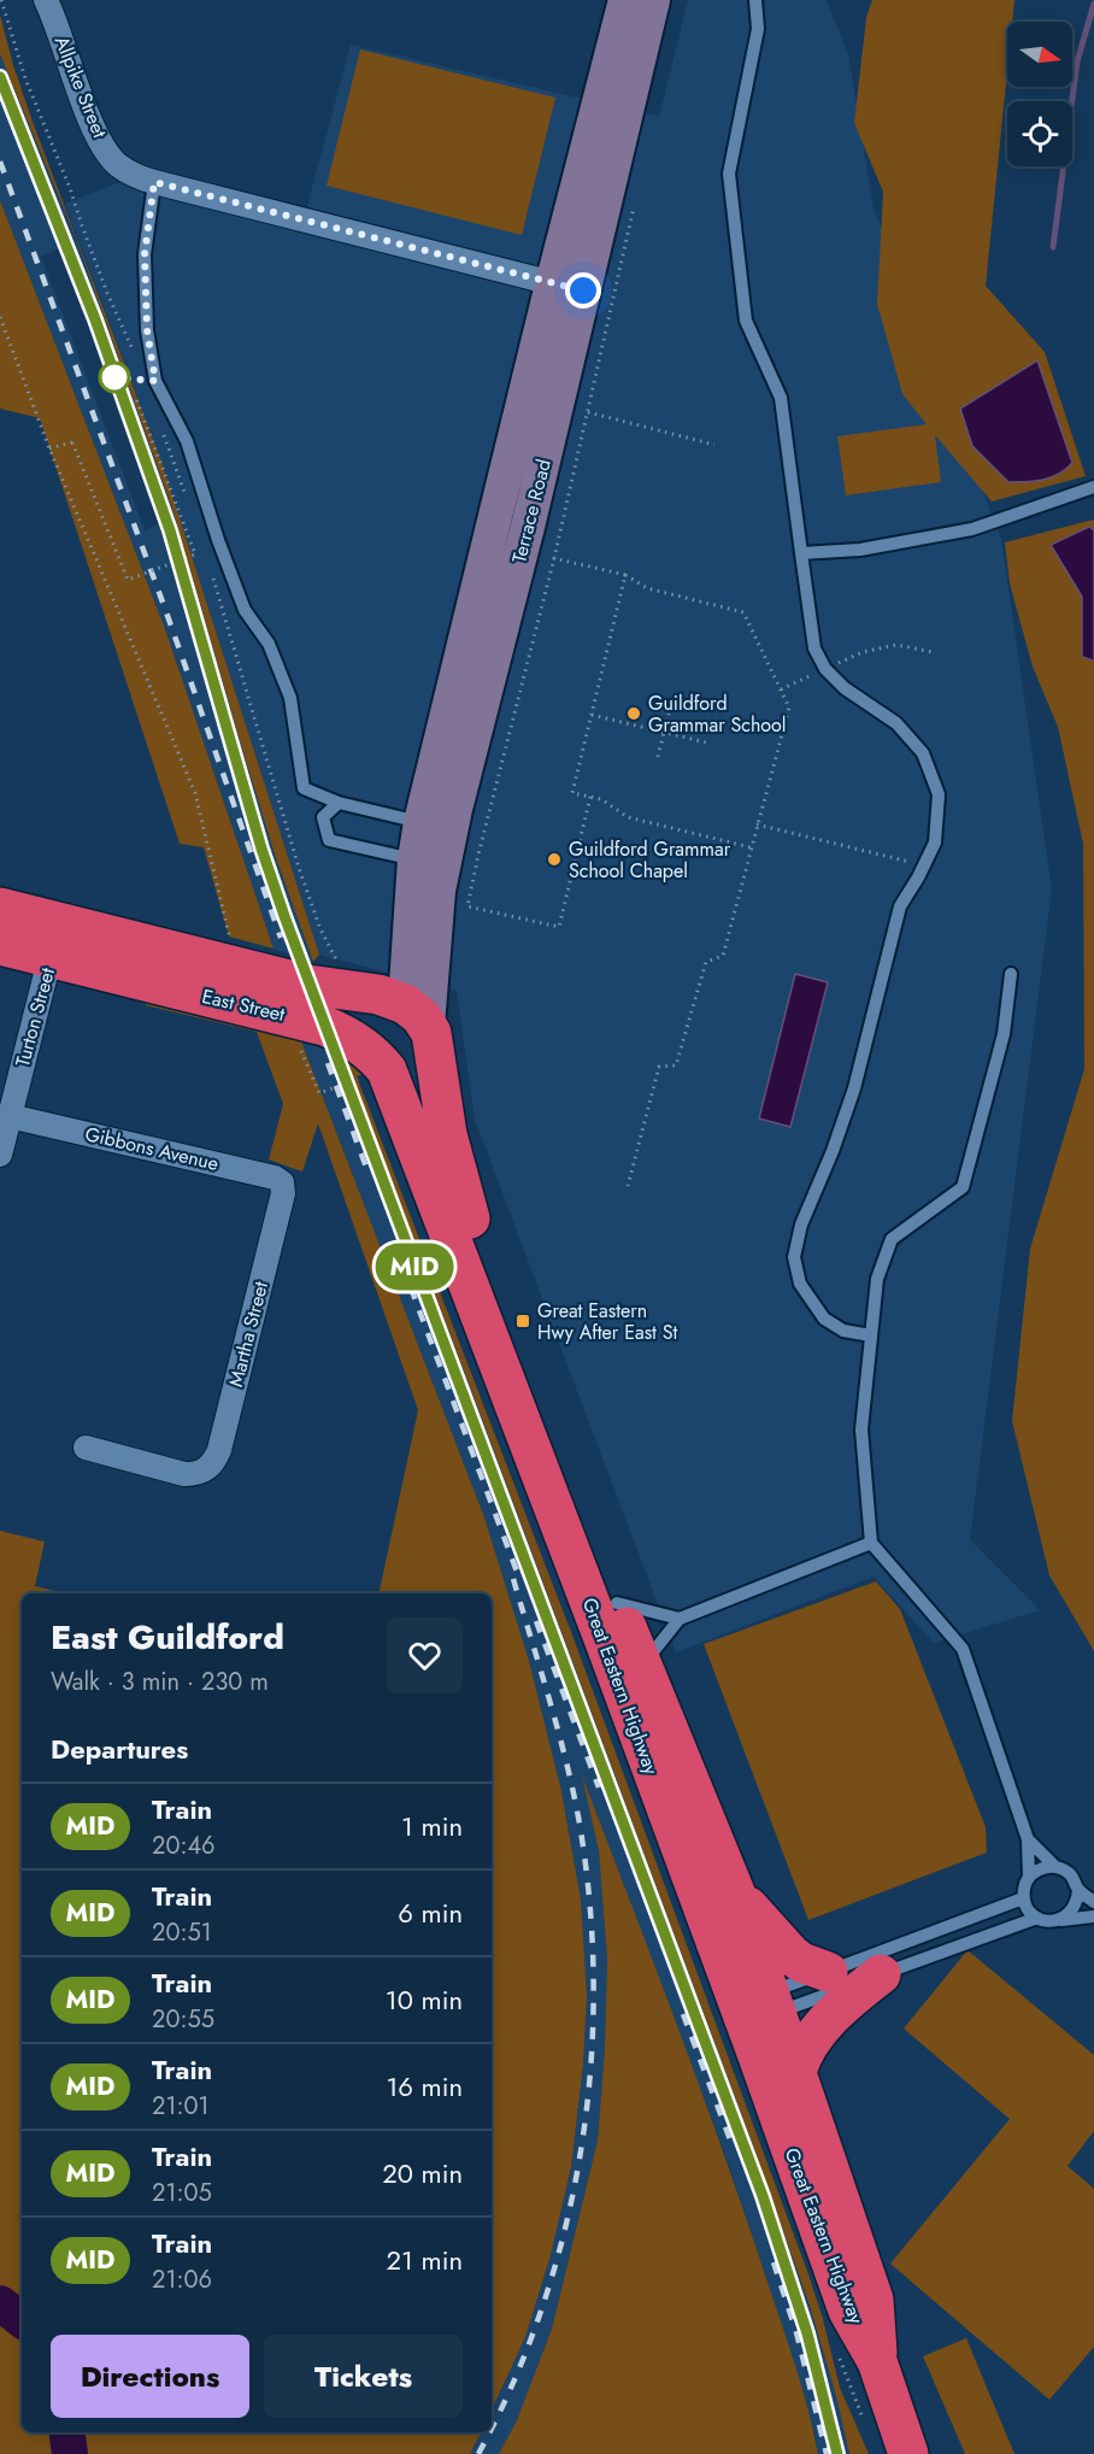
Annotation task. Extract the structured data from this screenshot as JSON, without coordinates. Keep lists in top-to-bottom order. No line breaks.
{"streets":{"highway":["East Street","Great Eastern Highway"],"street":["Allpike Street","Terrace Road","Turton Street","Gibbons Avenue","Martha Street"]},"crossings":[["Allpike Street","Terrace Road"],["Terrace Road","East Street"],["Terrace Road","Great Eastern Highway"],["East Street","Turton Street"],["East Street","Great Eastern Highway"],["Turton Street","Gibbons Avenue"],["Gibbons Avenue","Martha Street"]],"places":{"other":["Guildford Grammar School","Guildford Grammar School Chapel"],"transit":["Great Eastern Hwy After East St"]},"north":"right","page":{"on_map":"MID","heading":[["East Guildford","Walk · 3 min · 230 m"],"Departures"],"list":[{"mark":"MID","name":"Train","note":"20:46","value":"1 min"},{"mark":"MID","name":"Train","note":"20:51","value":"6 min"},{"mark":"MID","name":"Train","note":"20:55","value":"10 min"},{"mark":"MID","name":"Train","note":"21:01","value":"16 min"},{"mark":"MID","name":"Train","note":"21:05","value":"20 min"},{"mark":"MID","name":"Train","note":"21:06","value":"21 min"}],"buttons":["Directions","Tickets"]}}
